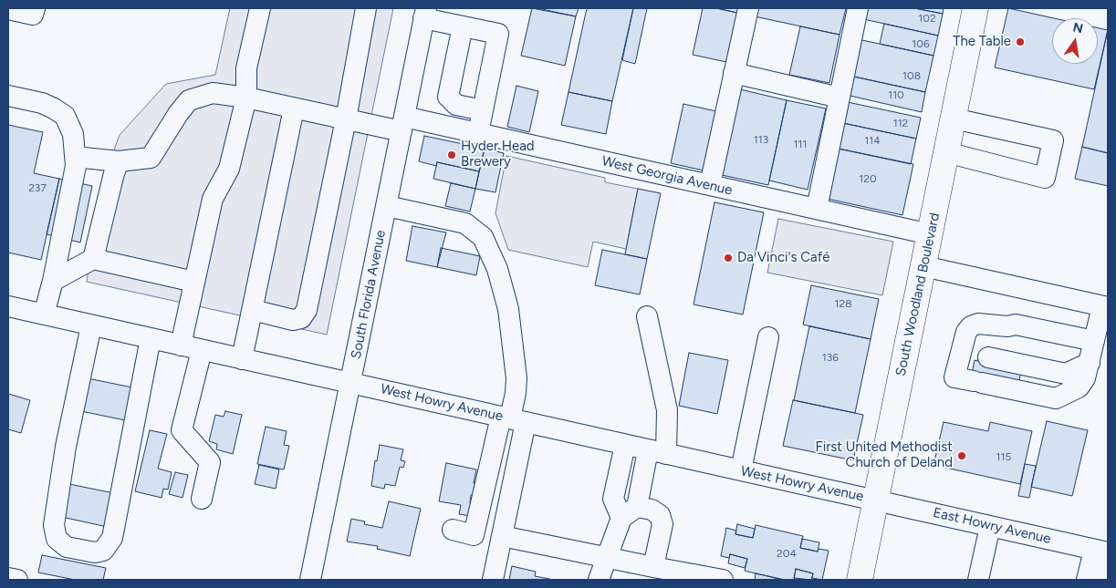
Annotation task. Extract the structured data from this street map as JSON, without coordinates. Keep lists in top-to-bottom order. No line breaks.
{"streets":{"main road":["South Woodland Boulevard"],"street":["West Georgia Avenue","South Florida Avenue","West Howry Avenue","East Howry Avenue"]},"crossings":[["West Georgia Avenue","South Florida Avenue"],["West Georgia Avenue","South Woodland Boulevard"],["South Florida Avenue","West Howry Avenue"],["South Woodland Boulevard","West Howry Avenue"],["South Woodland Boulevard","East Howry Avenue"],["West Howry Avenue","East Howry Avenue"]],"places":["The Table","Hyder Head Brewery","Da Vinci's Café","First United Methodist Church of Deland"],"house_numbers":["102","106","108","110","112","113","114","111","120","237","128","136","115","204"],"north":"top"}
